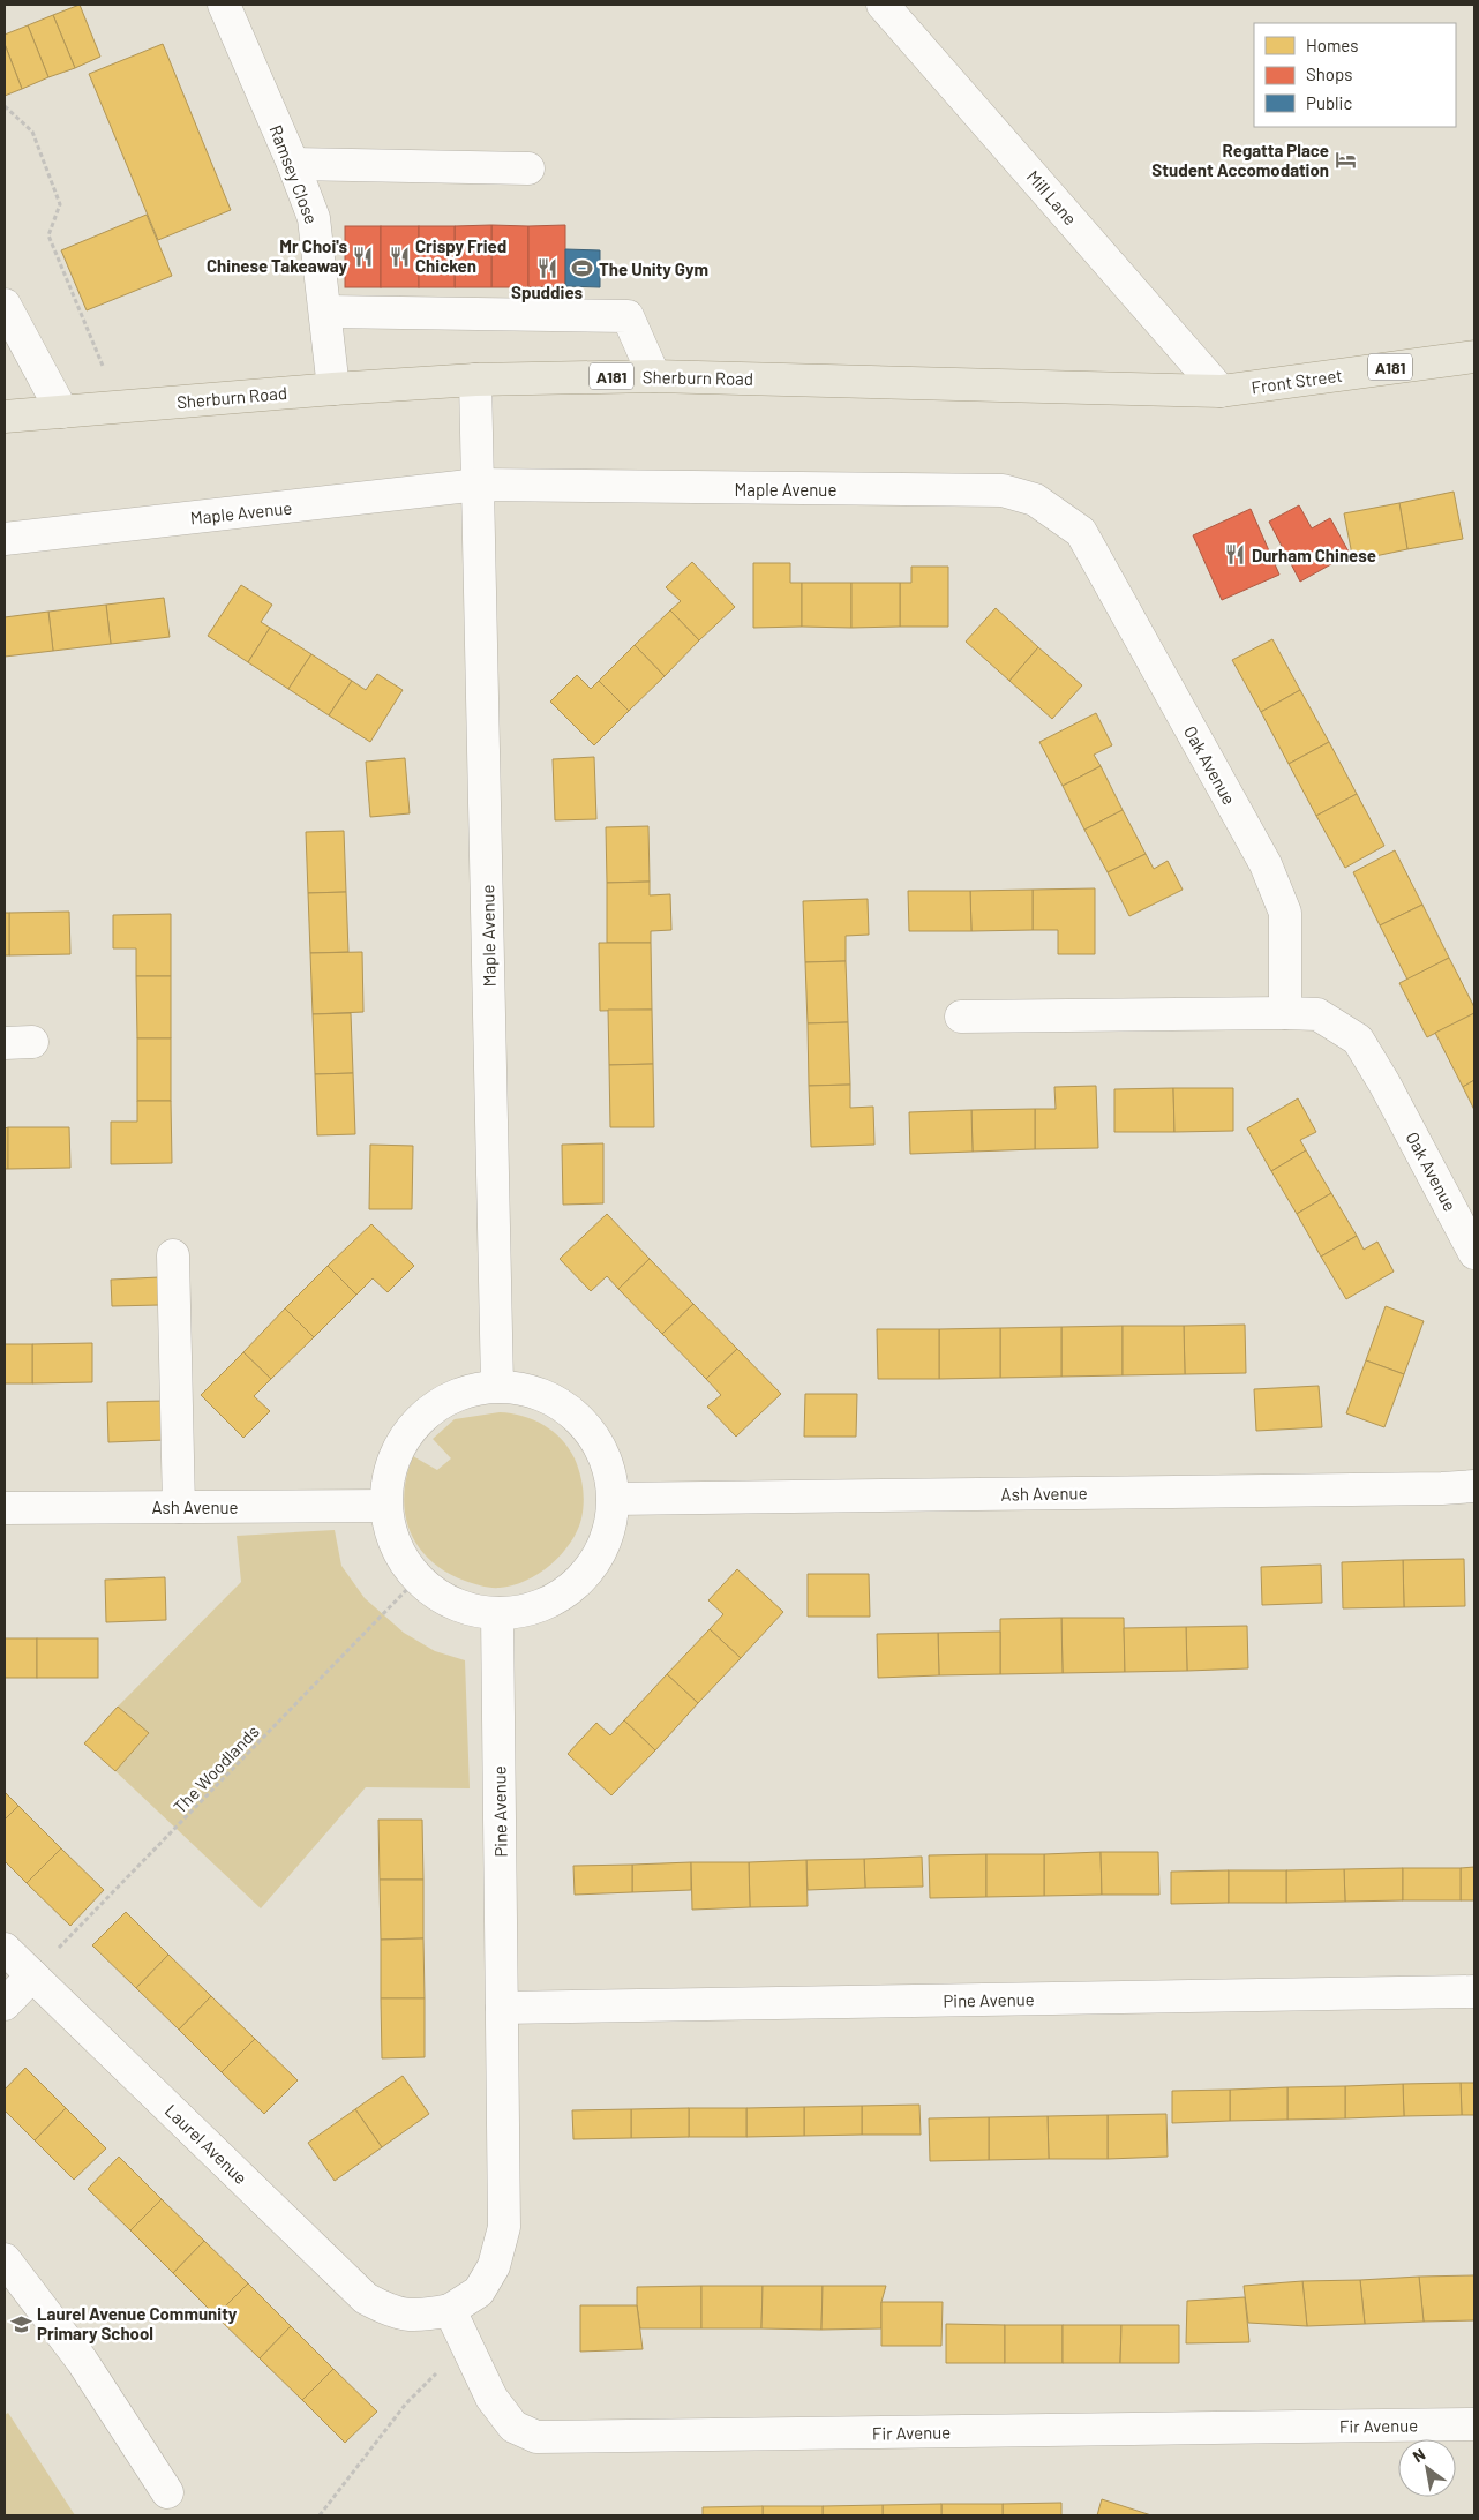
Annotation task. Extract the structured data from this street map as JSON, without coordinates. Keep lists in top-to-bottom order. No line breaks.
{"streets":{"main road":["A181","Sherburn Road","Front Street"],"street":["Ramsey Close","Mill Lane","Maple Avenue","Oak Avenue","Ash Avenue","Pine Avenue","Laurel Avenue","Fir Avenue"],"path":["The Woodlands"]},"crossings":[["Ramsey Close","Sherburn Road"],["Mill Lane","Sherburn Road"],["Mill Lane","Front Street"],["Sherburn Road","Front Street"],["Sherburn Road","Maple Avenue"],["Maple Avenue","Oak Avenue"],["The Woodlands","Laurel Avenue"],["Pine Avenue","Laurel Avenue"],["Pine Avenue","Fir Avenue"],["Laurel Avenue","Fir Avenue"]],"places":{"hotel":["Regatta Place Student Accomodation"],"restaurant":["Mr Choi's Chinese Takeaway","Crispy Fried Chicken","Spuddies","Durham Chinese"],"sports":["The Unity Gym"],"school or university":["Laurel Avenue Community Primary School"]},"legend":["Homes","Shops","Public"],"north":"top left"}
